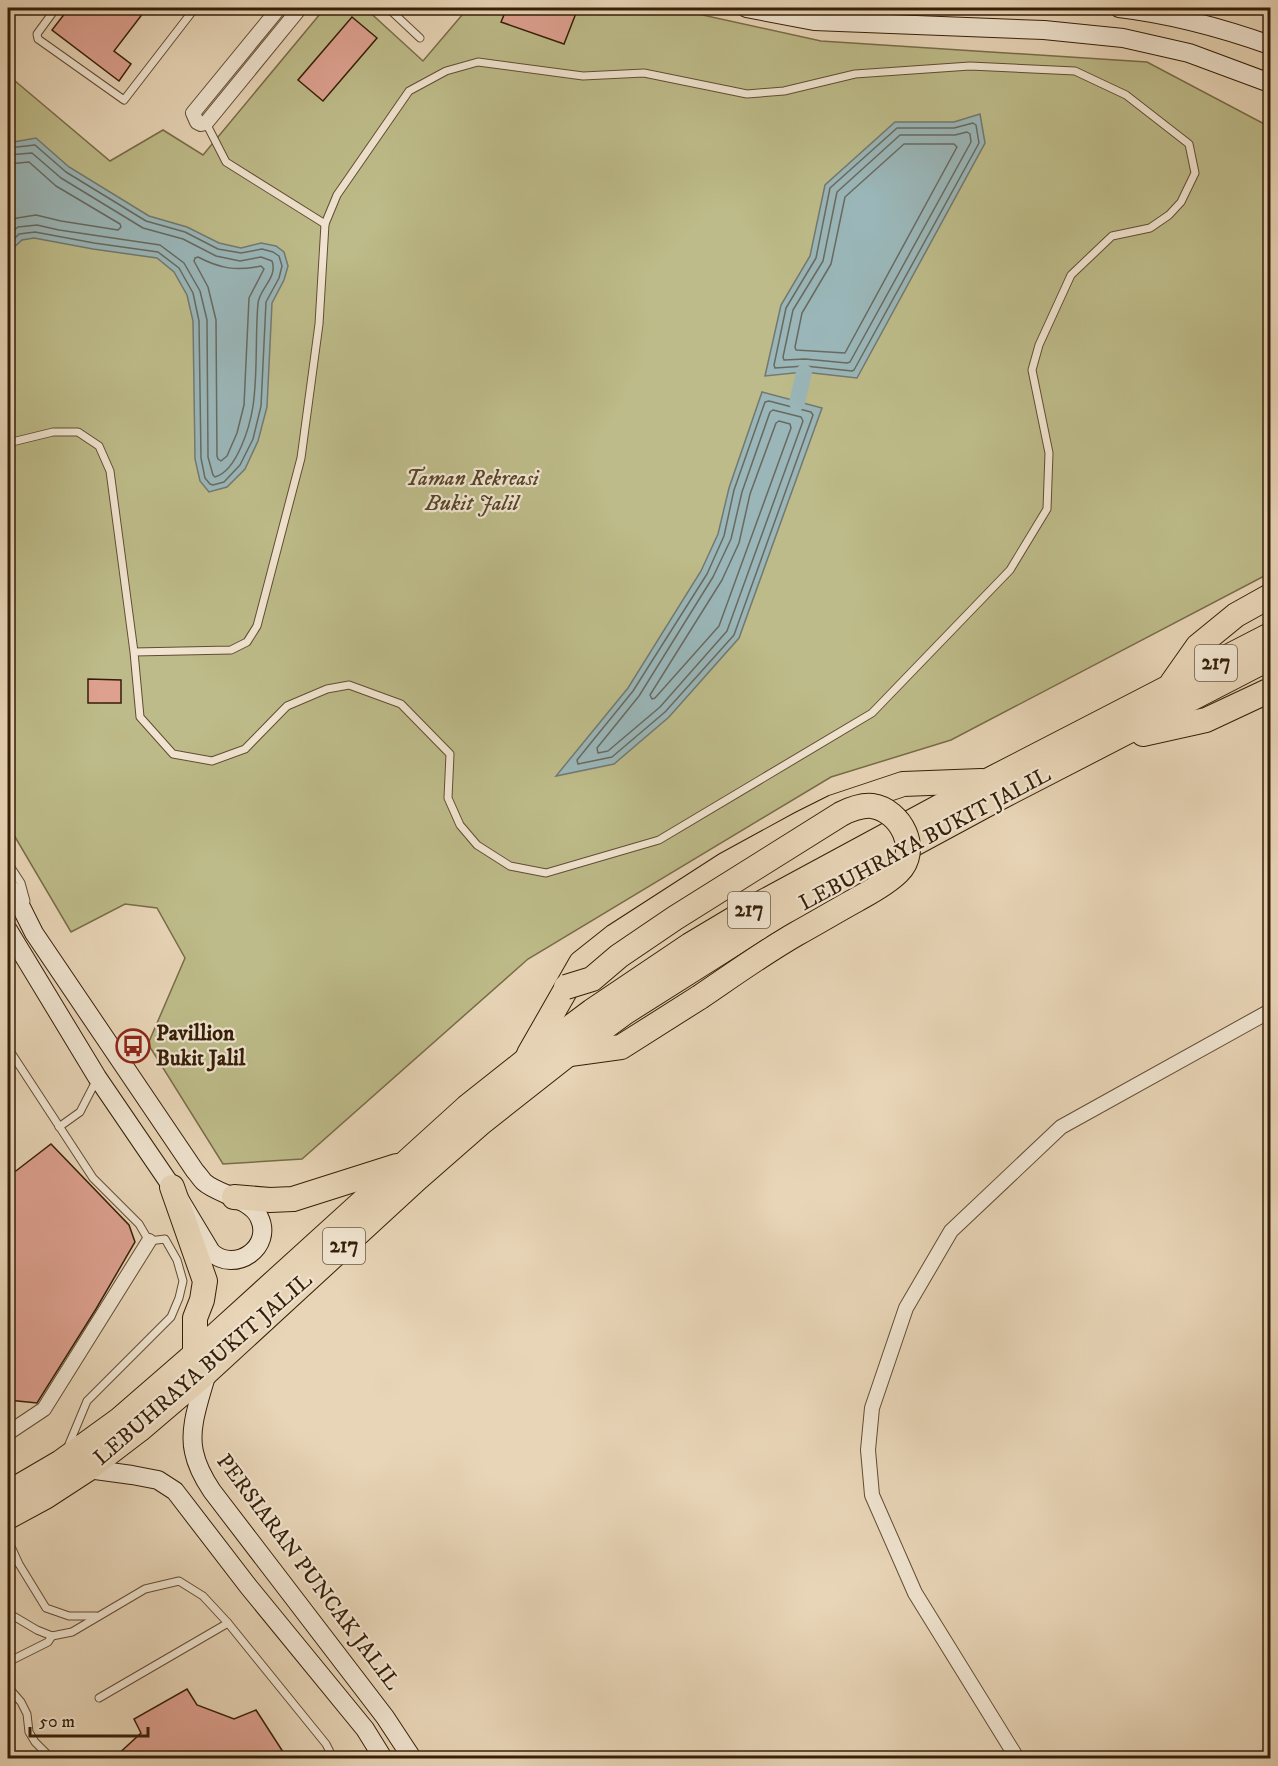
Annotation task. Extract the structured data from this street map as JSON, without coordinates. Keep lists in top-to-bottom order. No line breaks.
{"streets":{"highway":["217","LEBUHRAYA BUKIT JALIL"],"main road":["PERSIARAN PUNCAK JALIL"]},"crossings":[["LEBUHRAYA BUKIT JALIL","PERSIARAN PUNCAK JALIL"]],"parks":["Taman Rekreasi Bukit Jalil"],"places":{"bus stop":["Pavillion Bukit Jalil"]},"scale_bar":"50 m"}
